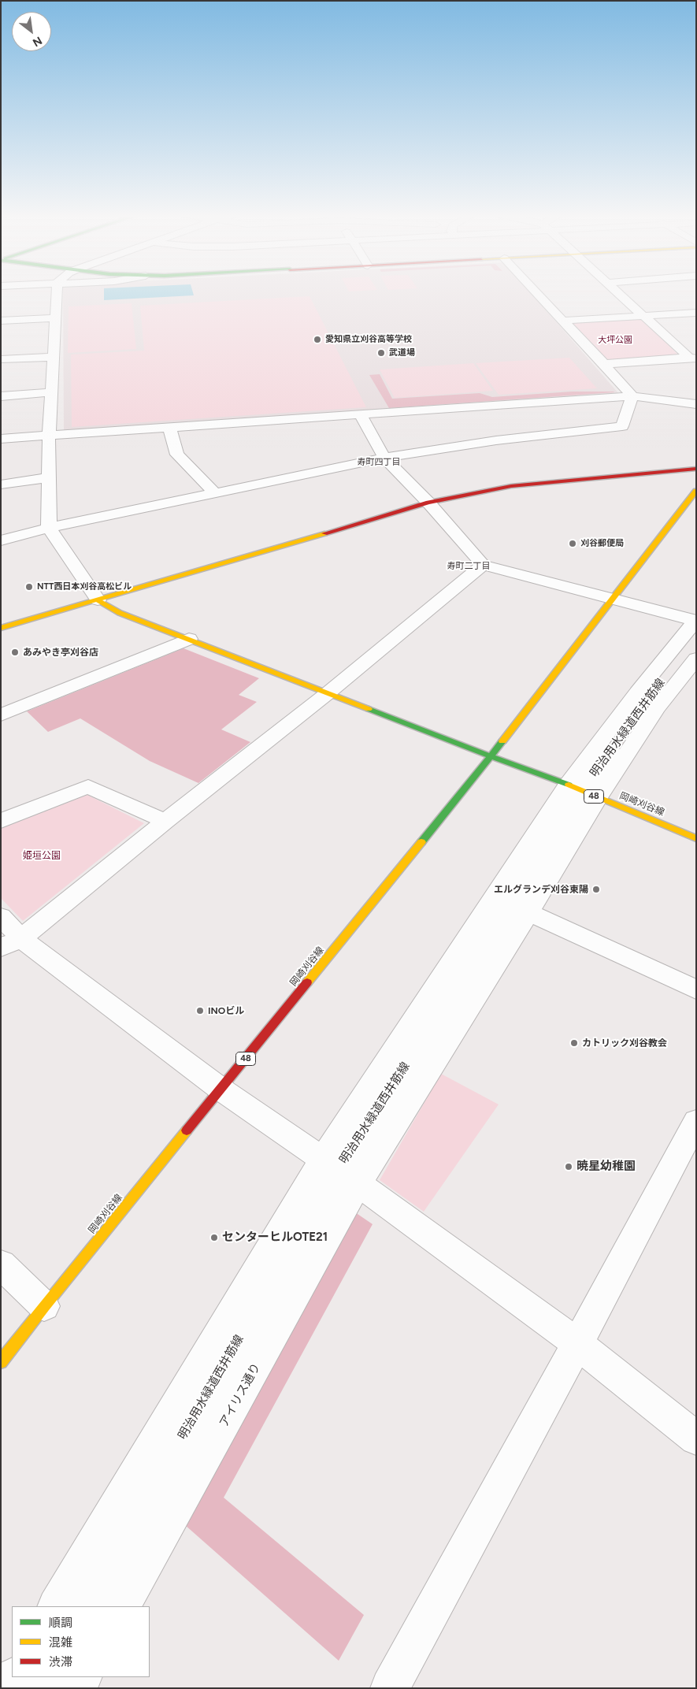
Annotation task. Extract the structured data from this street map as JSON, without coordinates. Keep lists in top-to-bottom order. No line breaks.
{"streets":{"street":["明治用水緑道西井筋線","48","岡崎刈谷線","アイリス通り"]},"crossings":[["明治用水緑道西井筋線","岡崎刈谷線"],["明治用水緑道西井筋線","アイリス通り"]],"districts":["寿町四丁目","寿町二丁目"],"parks":["大坪公園","姫垣公園"],"places":["愛知県立刈谷高等学校","武道場","刈谷郵便局","NTT西日本刈谷高松ビル","あみやき亭刈谷店","エルグランデ刈谷東陽","INOビル","カトリック刈谷教会","暁星幼稚園","センターヒルOTE21"],"legend":["順調","混雑","渋滞"],"north":"bottom right"}
